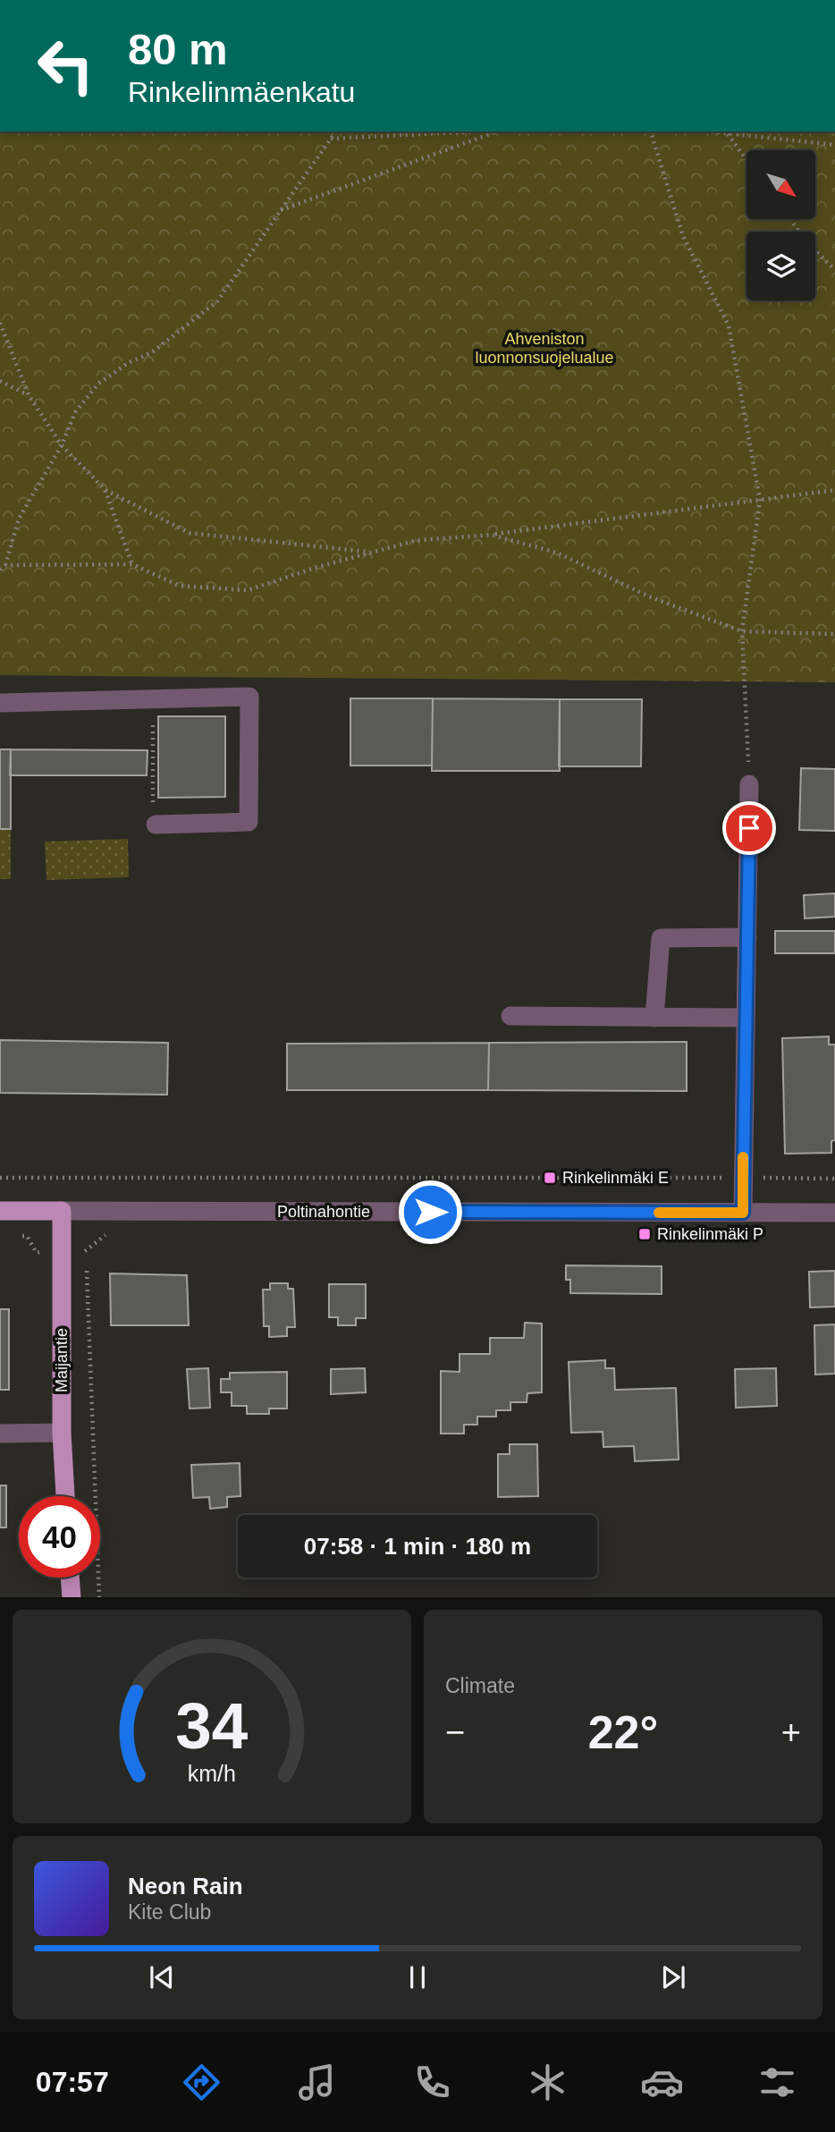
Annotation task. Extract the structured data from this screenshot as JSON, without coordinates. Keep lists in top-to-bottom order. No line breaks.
{"streets":{"main road":["Poltinahontie","Maijantie"]},"crossings":[["Poltinahontie","Maijantie"]],"parks":["Ahveniston luonnonsuojelualue"],"places":{"transit":["Rinkelinmäki E","Rinkelinmäki P"]},"north":"bottom right","page":{"turn":["80 m","Rinkelinmäenkatu"],"limit":"40","trip":"07:58 · 1 min · 180 m","tile":"Climate","heat":["−","22°","+"],"song":["Neon Rain","Kite Club"],"tabs":"07:57","gauge":["34","km/h"]}}
